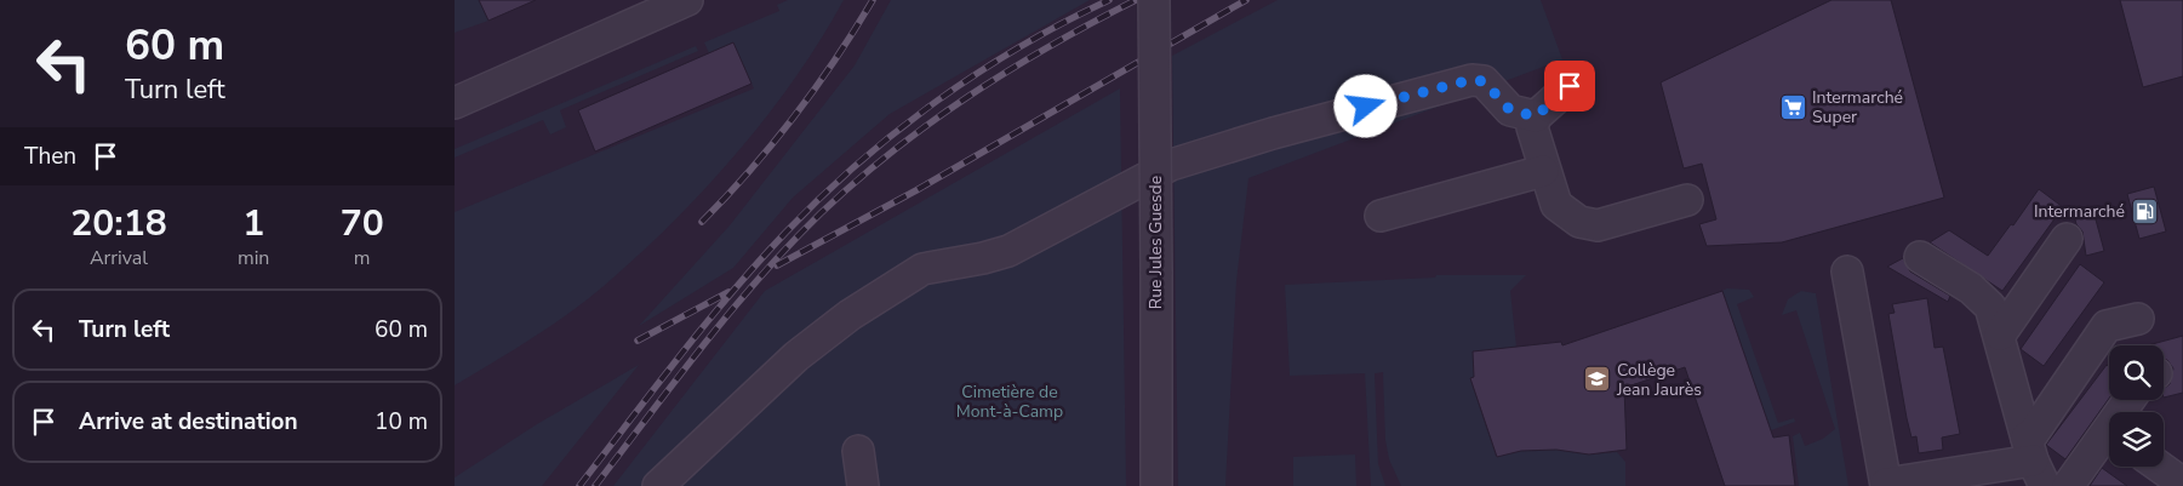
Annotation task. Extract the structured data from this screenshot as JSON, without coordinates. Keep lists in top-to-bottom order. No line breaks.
{"streets":{"street":["Rue Jules Guesde"]},"parks":["Cimetière de Mont-à-Camp"],"places":{"supermarket":["Intermarché Super"],"fuel station":["Intermarché"],"school or university":["Collège Jean Jaurès"]},"page":{"turn":["60 m","Turn left"],"then":"Then","eta":["20:18","Arrival","1","min","70","m"],"list":[{"name":"Turn left","value":"60 m"},{"name":"Arrive at destination","value":"10 m"}]}}
